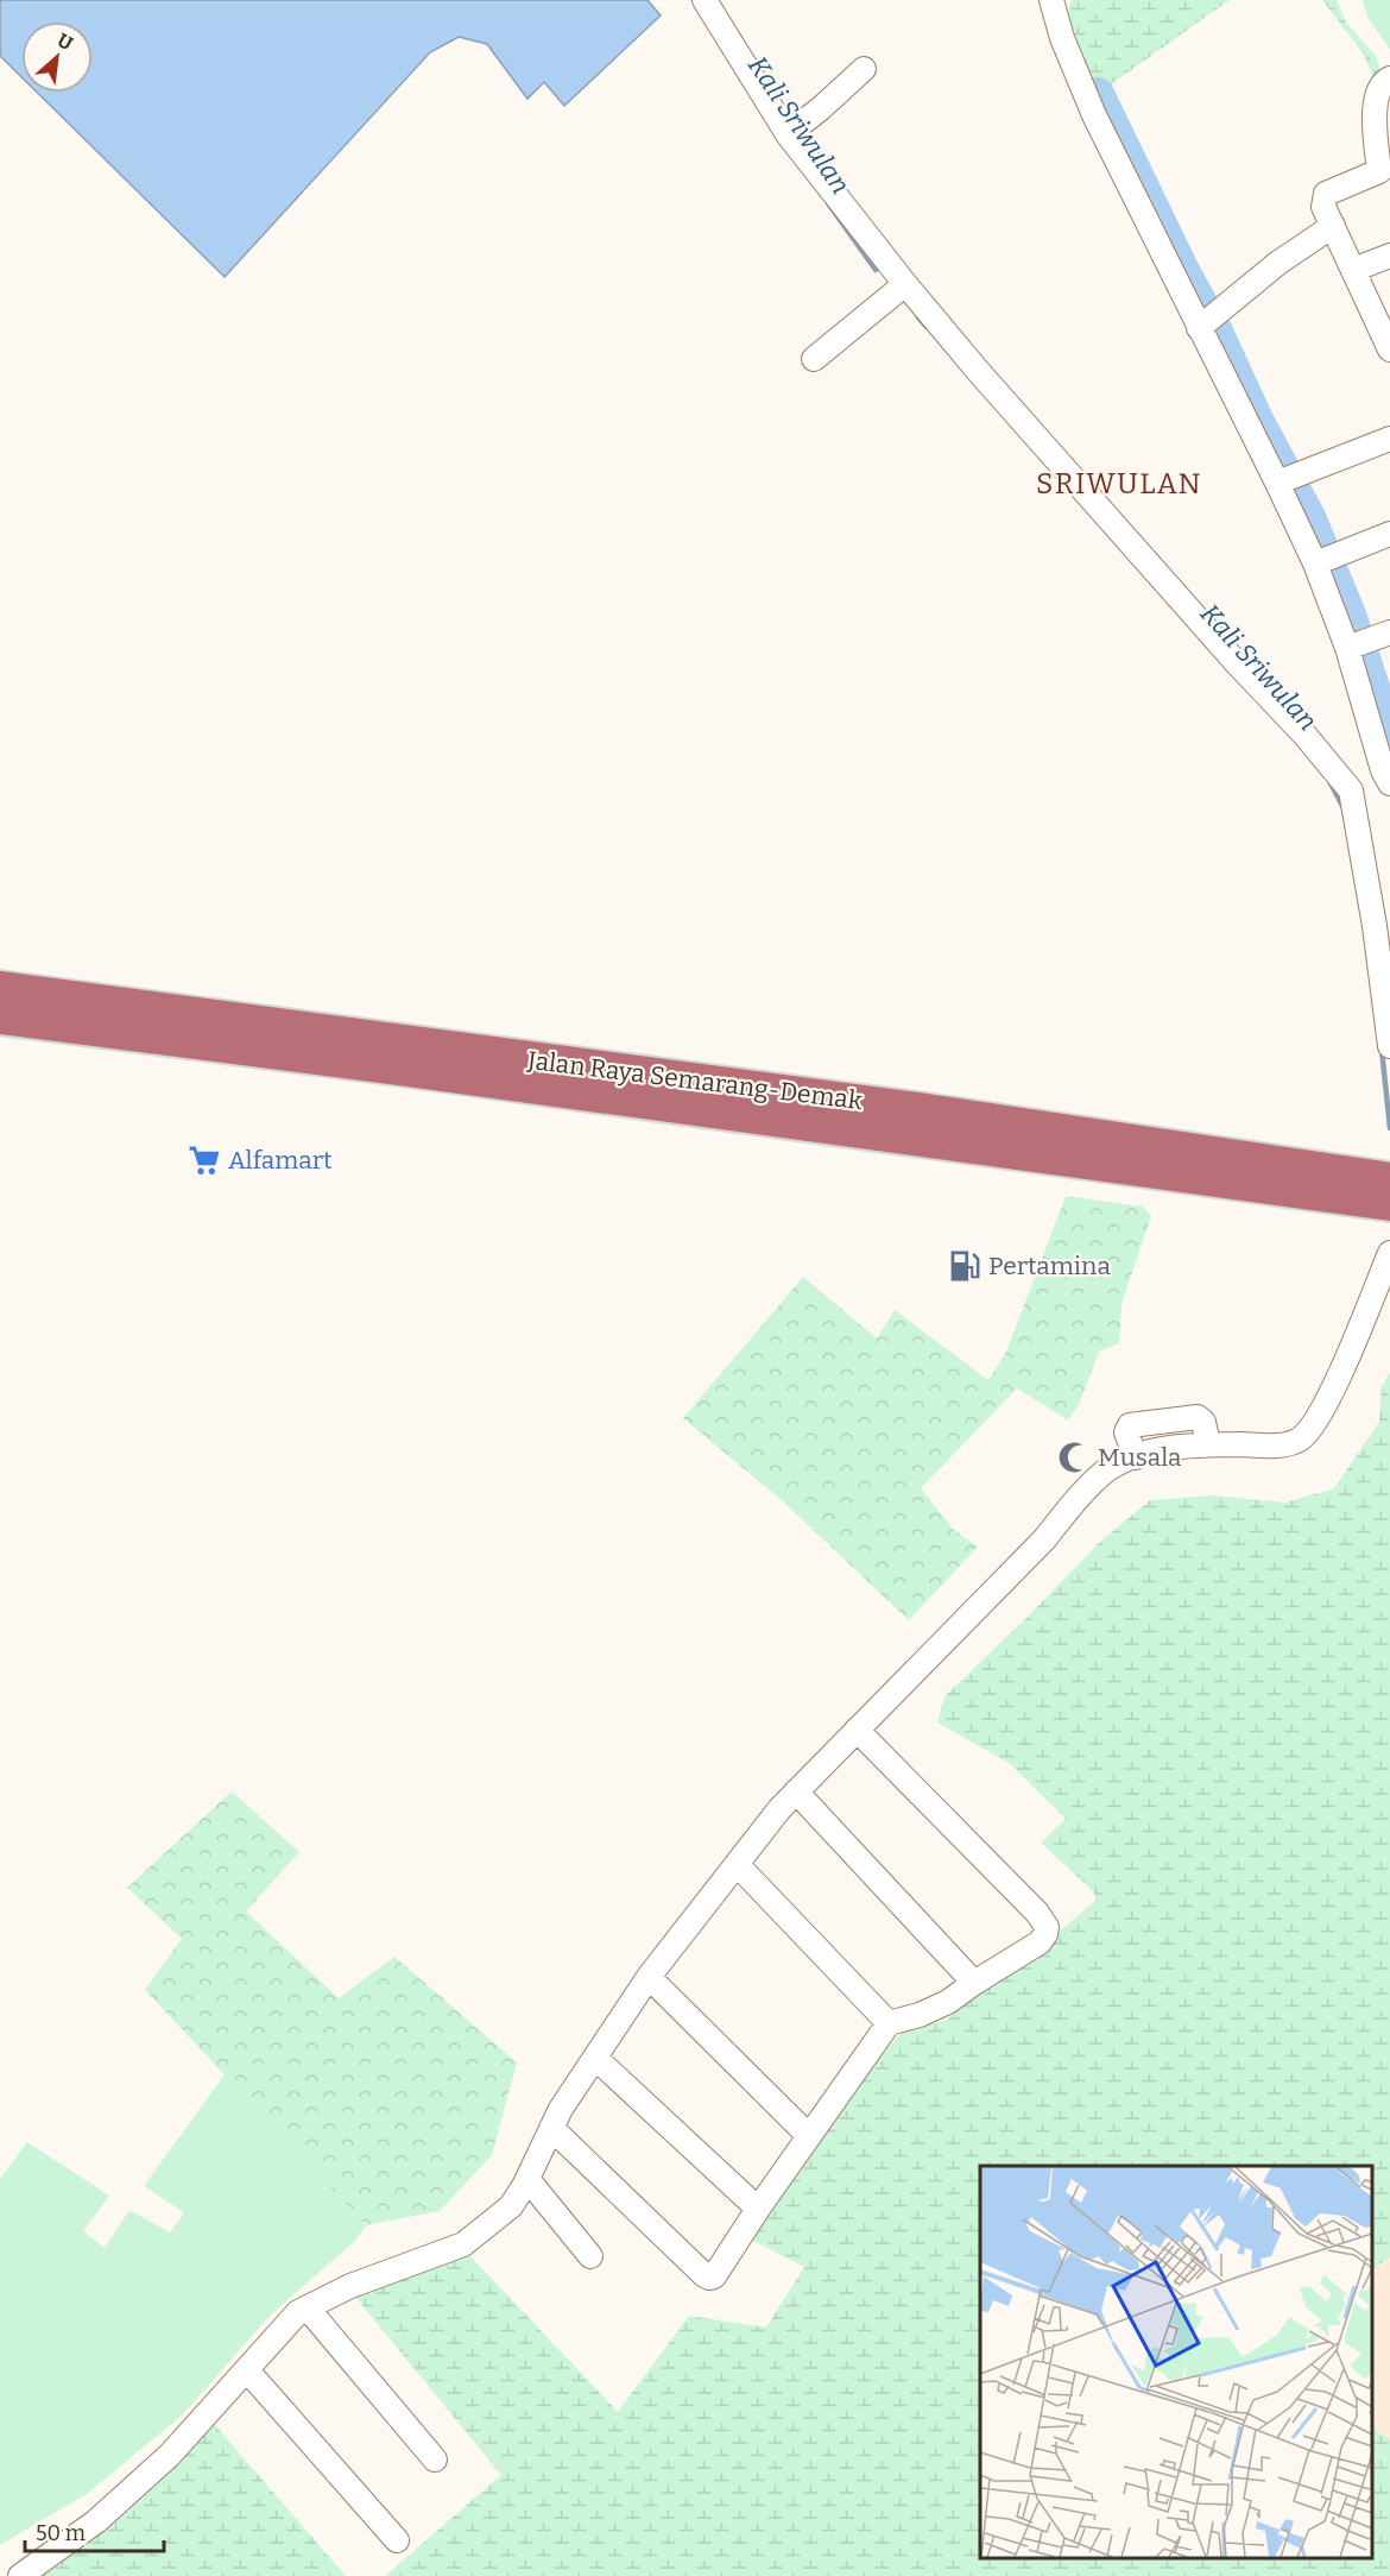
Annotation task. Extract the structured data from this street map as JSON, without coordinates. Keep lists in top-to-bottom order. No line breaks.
{"streets":{"highway":["Jalan Raya Semarang-Demak"]},"districts":["SRIWULAN"],"water":["Kali Sriwulan"],"places":{"supermarket":["Alfamart"],"fuel station":["Pertamina"],"mosque":["Musala"]},"scale_bar":"50 m","north":"top right"}
